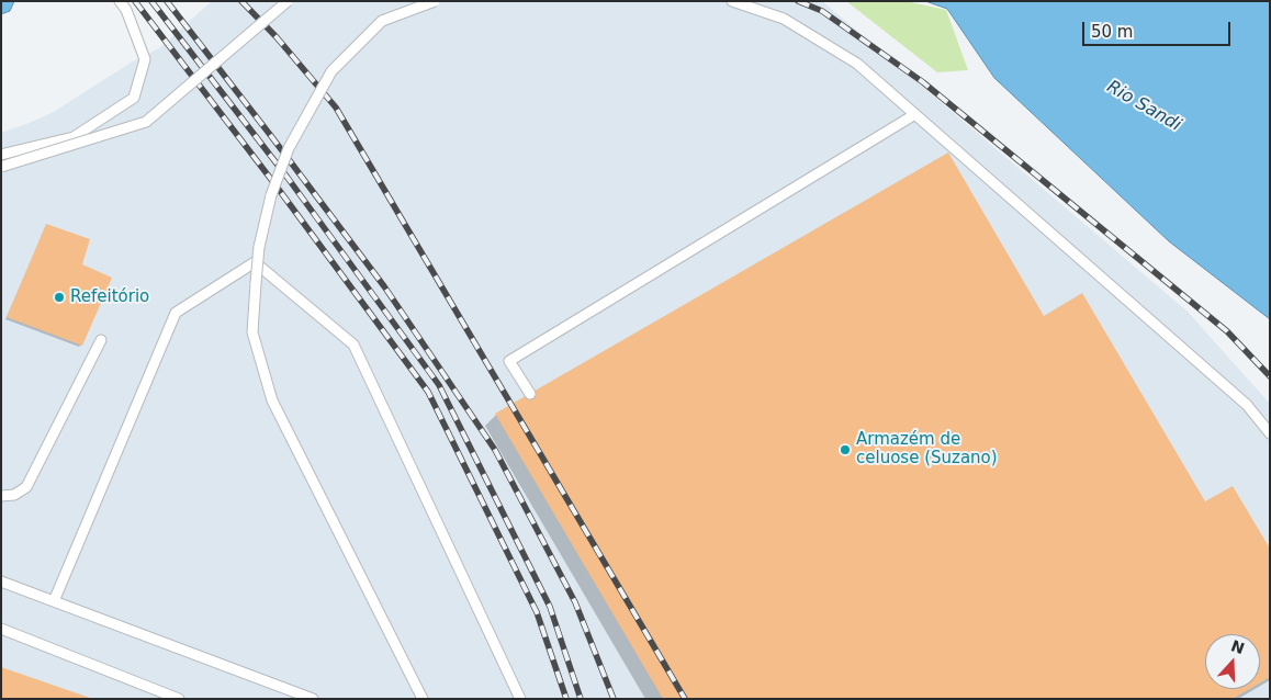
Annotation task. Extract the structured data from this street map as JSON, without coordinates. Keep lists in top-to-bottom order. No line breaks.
{"water":["Rio Sandi"],"places":["Refeitório","Armazém de celuose (Suzano)"],"scale_bar":"50 m","north":"top"}
